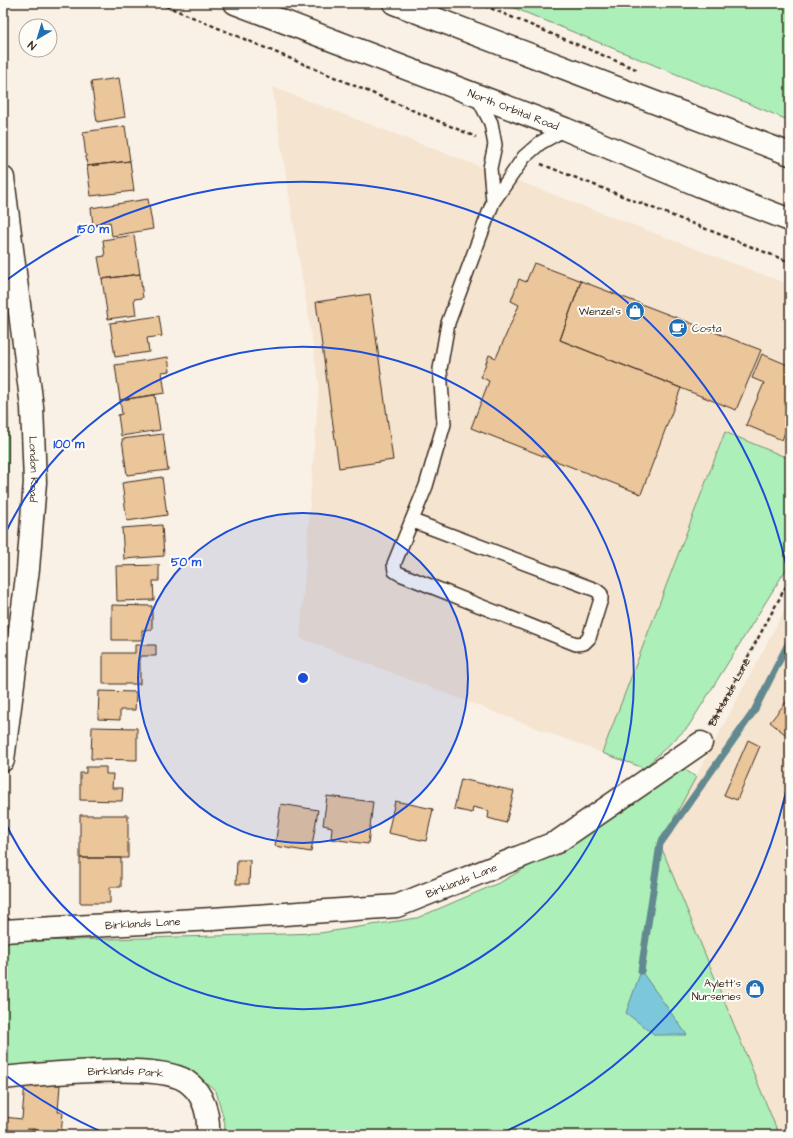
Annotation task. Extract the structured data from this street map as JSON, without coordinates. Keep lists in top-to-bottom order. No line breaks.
{"streets":{"main road":["North Orbital Road","London Road","Birklands Lane","Birklands Park"]},"places":{"shop":["Wenzel's","Aylett's Nurseries"],"cafe":["Costa"]},"north":"bottom left","rings":["150 m","100 m","50 m"]}
